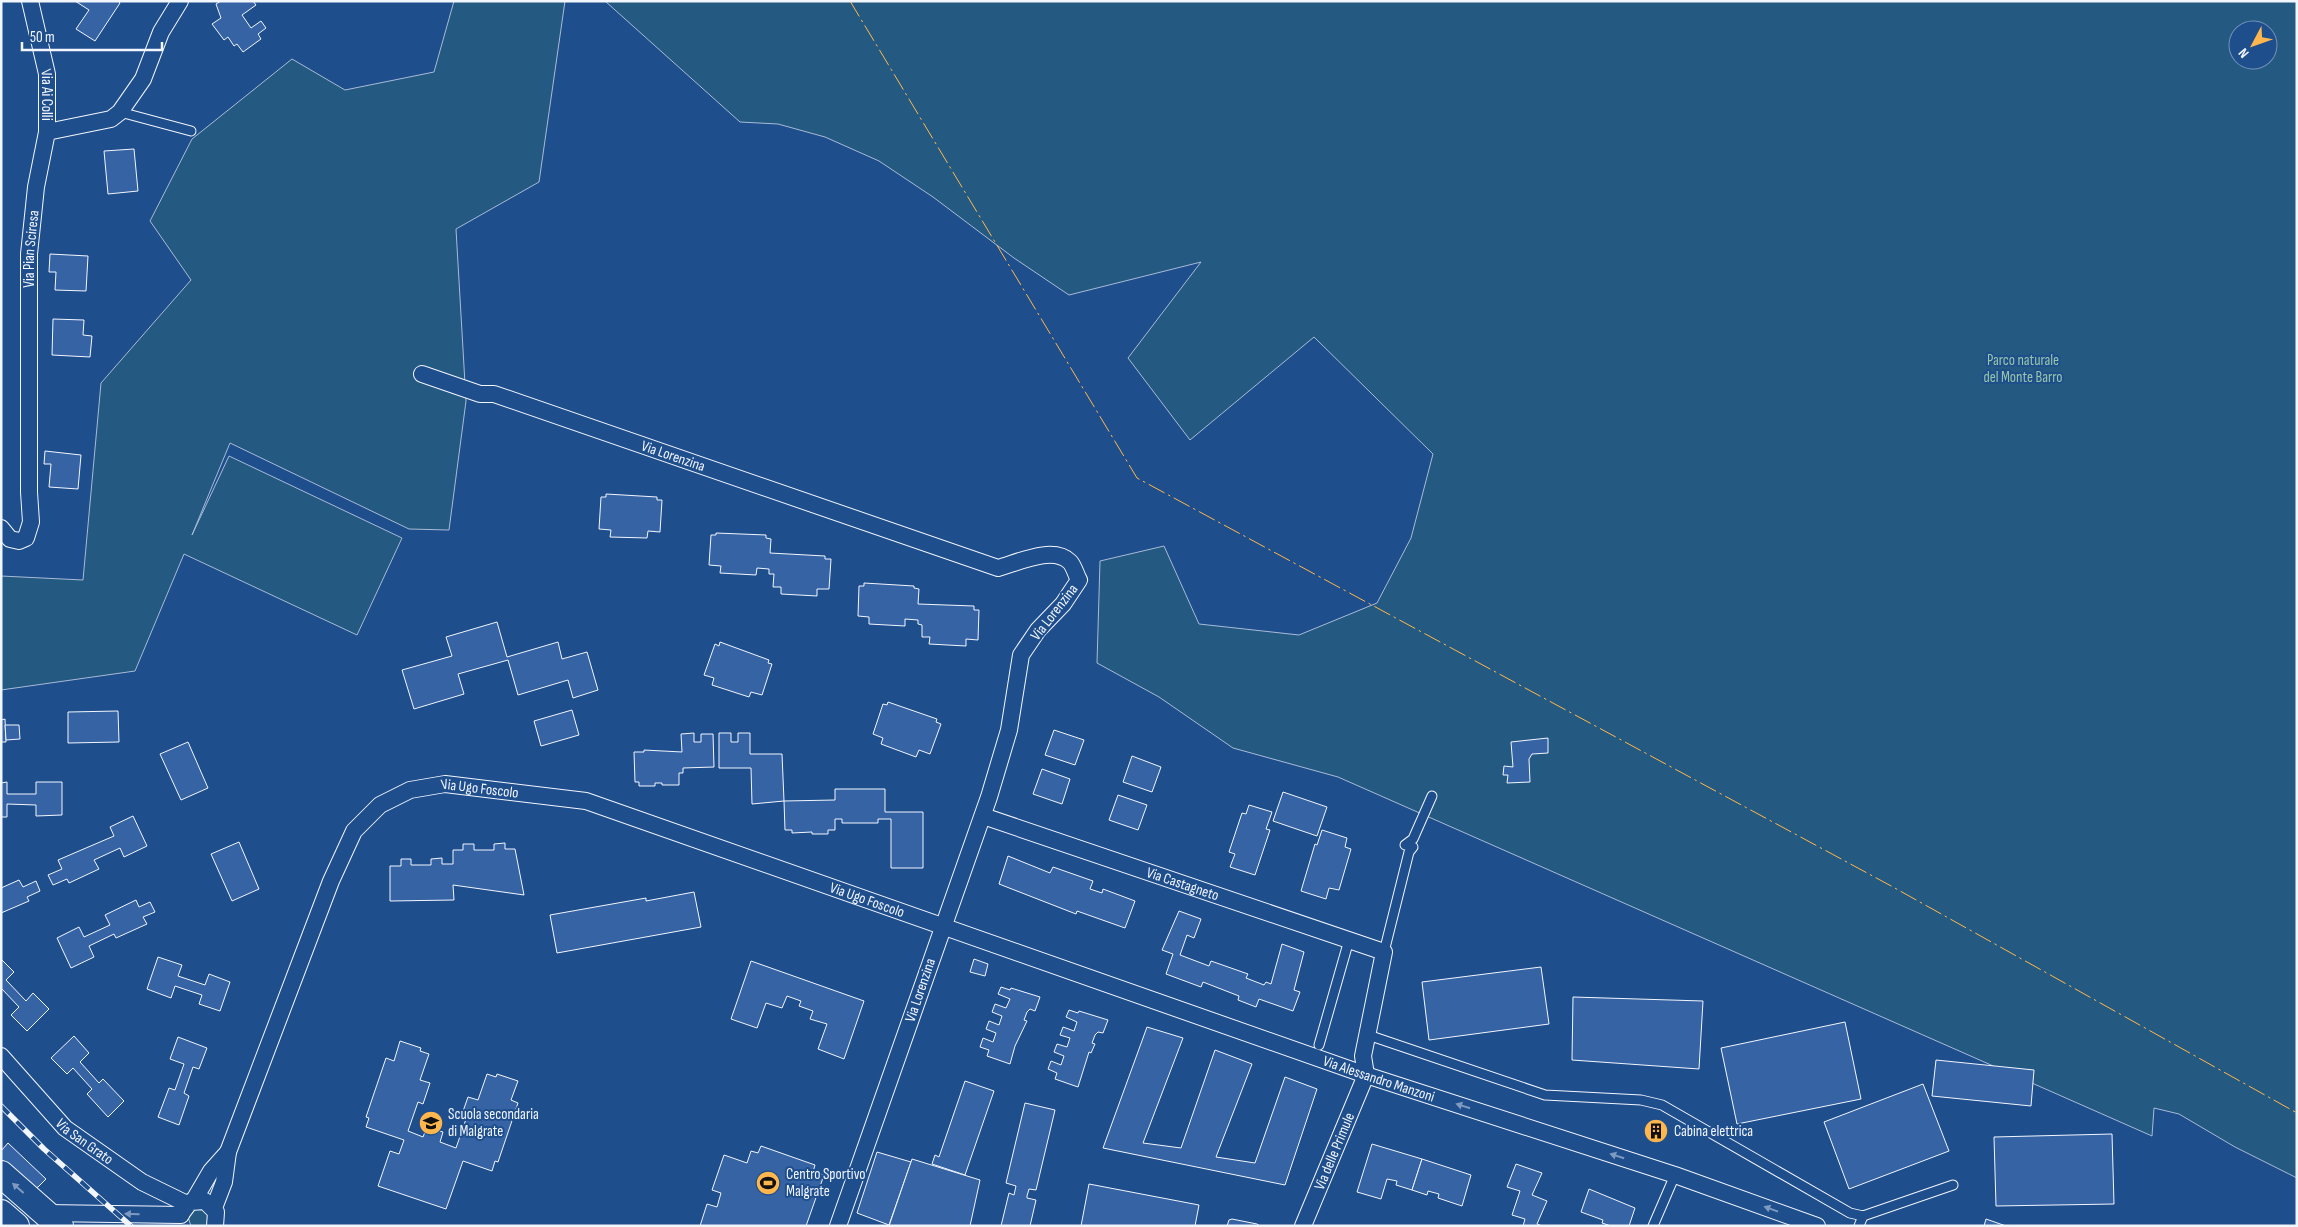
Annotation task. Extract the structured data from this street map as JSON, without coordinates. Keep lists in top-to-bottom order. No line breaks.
{"streets":{"street":["Via Ai Colli","Via Pian Sciresa","Via Lorenzina","Via Ugo Foscolo","Via Castagneto","Via Alessandro Manzoni","Via San Grato","Via delle Primule"]},"crossings":[["Via Ai Colli","Via Pian Sciresa"],["Via Lorenzina","Via Ugo Foscolo"],["Via Lorenzina","Via Castagneto"],["Via Lorenzina","Via Alessandro Manzoni"],["Via Ugo Foscolo","Via Alessandro Manzoni"],["Via Ugo Foscolo","Via San Grato"],["Via Alessandro Manzoni","Via delle Primule"]],"one_way":["Via Alessandro Manzoni"],"parks":["Parco naturale del Monte Barro"],"places":{"school or university":["Scuola secondaria di Malgrate"],"building":["Cabina elettrica"],"sports":["Centro Sportivo Malgrate"]},"scale_bar":"50 m","north":"bottom left"}
